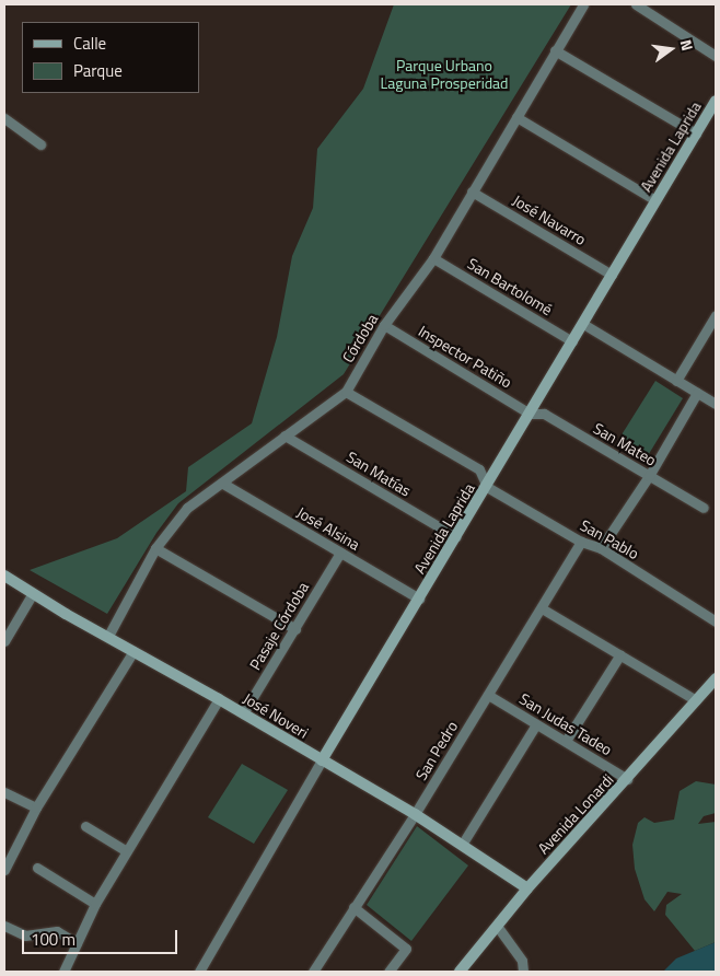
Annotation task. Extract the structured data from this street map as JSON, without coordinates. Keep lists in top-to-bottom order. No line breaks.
{"streets":{"street":["Avenida Laprida","José Navarro","San Bartolomé","Córdoba","Inspector Patiño","San Mateo","San Matías","José Alsina","San Pablo","Pasaje Córdoba","José Noveri","San Judas Tadeo","San Pedro","Avenida Lonardi"]},"crossings":[["Avenida Laprida","José Navarro"],["Avenida Laprida","San Bartolomé"],["Avenida Laprida","Inspector Patiño"],["Avenida Laprida","San Mateo"],["Avenida Laprida","San Matías"],["Avenida Laprida","José Alsina"],["Avenida Laprida","San Pablo"],["Avenida Laprida","José Noveri"],["José Navarro","Córdoba"],["San Bartolomé","Córdoba"],["Córdoba","Inspector Patiño"],["Córdoba","San Matías"],["Córdoba","José Alsina"],["Córdoba","José Noveri"],["Inspector Patiño","San Mateo"],["José Alsina","Pasaje Córdoba"],["San Pablo","San Pedro"],["Pasaje Córdoba","José Noveri"],["José Noveri","San Pedro"],["José Noveri","Avenida Lonardi"],["San Judas Tadeo","San Pedro"],["San Judas Tadeo","Avenida Lonardi"]],"parks":["Parque Urbano Laguna Prosperidad"],"legend":["Calle","Parque"],"scale_bar":"100 m","north":"right"}
